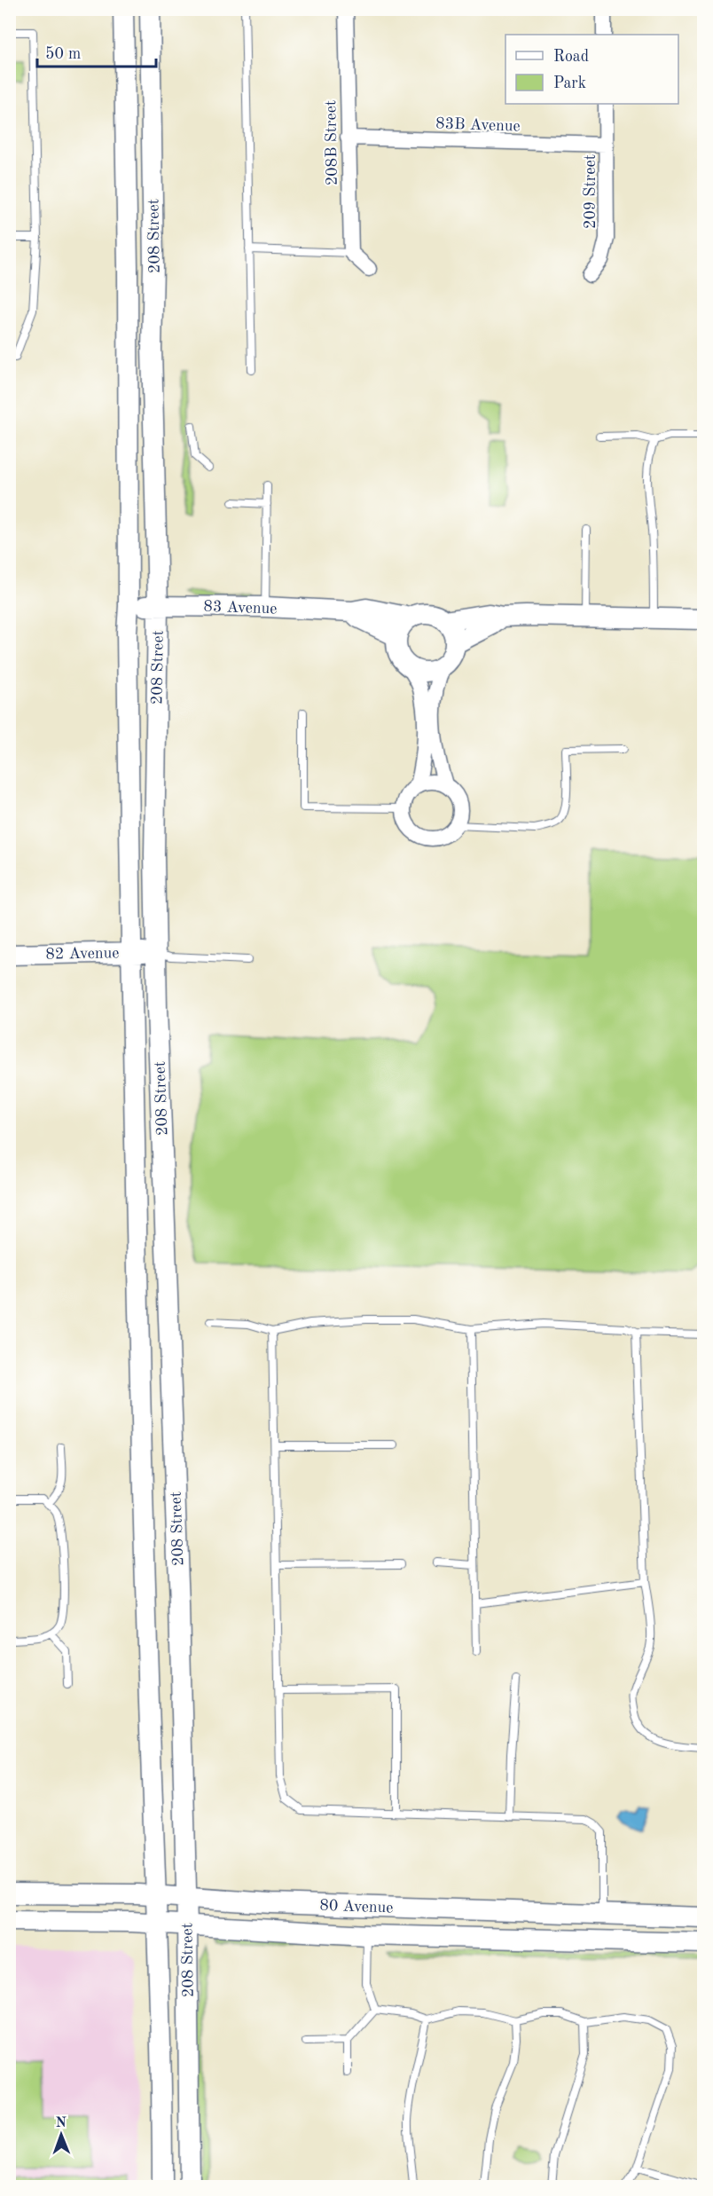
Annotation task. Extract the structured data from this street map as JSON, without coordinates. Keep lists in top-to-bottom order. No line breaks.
{"streets":{"main road":["208 Street","83 Avenue","82 Avenue","80 Avenue"],"street":["83B Avenue","208B Street","209 Street"]},"crossings":[["83B Avenue","208B Street"],["83B Avenue","209 Street"],["208 Street","83 Avenue"],["208 Street","82 Avenue"],["208 Street","80 Avenue"]],"legend":["Road","Park"],"scale_bar":"50 m","north":"top"}
